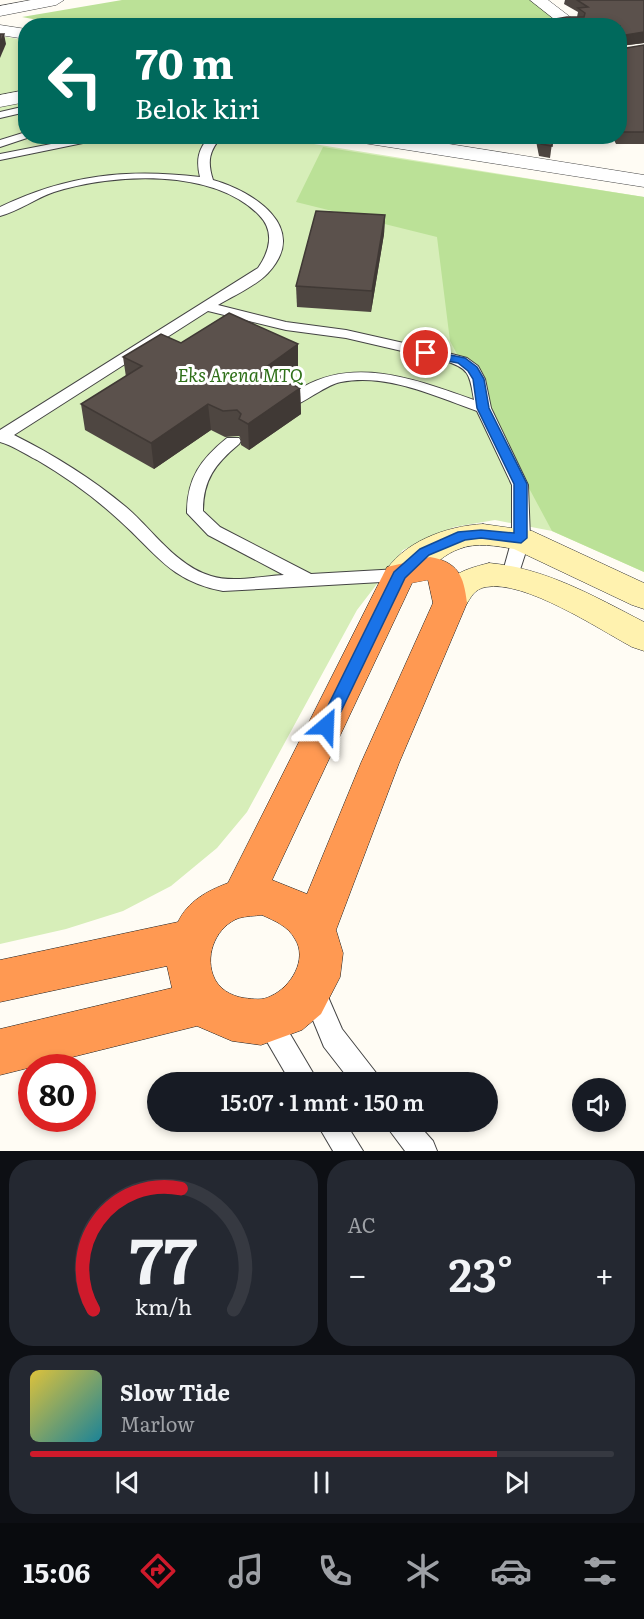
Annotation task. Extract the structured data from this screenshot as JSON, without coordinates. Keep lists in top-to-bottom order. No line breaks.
{"parks":["Eks Arena MTQ"],"page":{"turn":["70 m","Belok kiri"],"limit":"80","trip":"15:07 · 1 mnt · 150 m","tile":"AC","heat":["−","23°","+"],"song":["Slow Tide","Marlow"],"tabs":"15:06","gauge":["77","km/h"]}}
